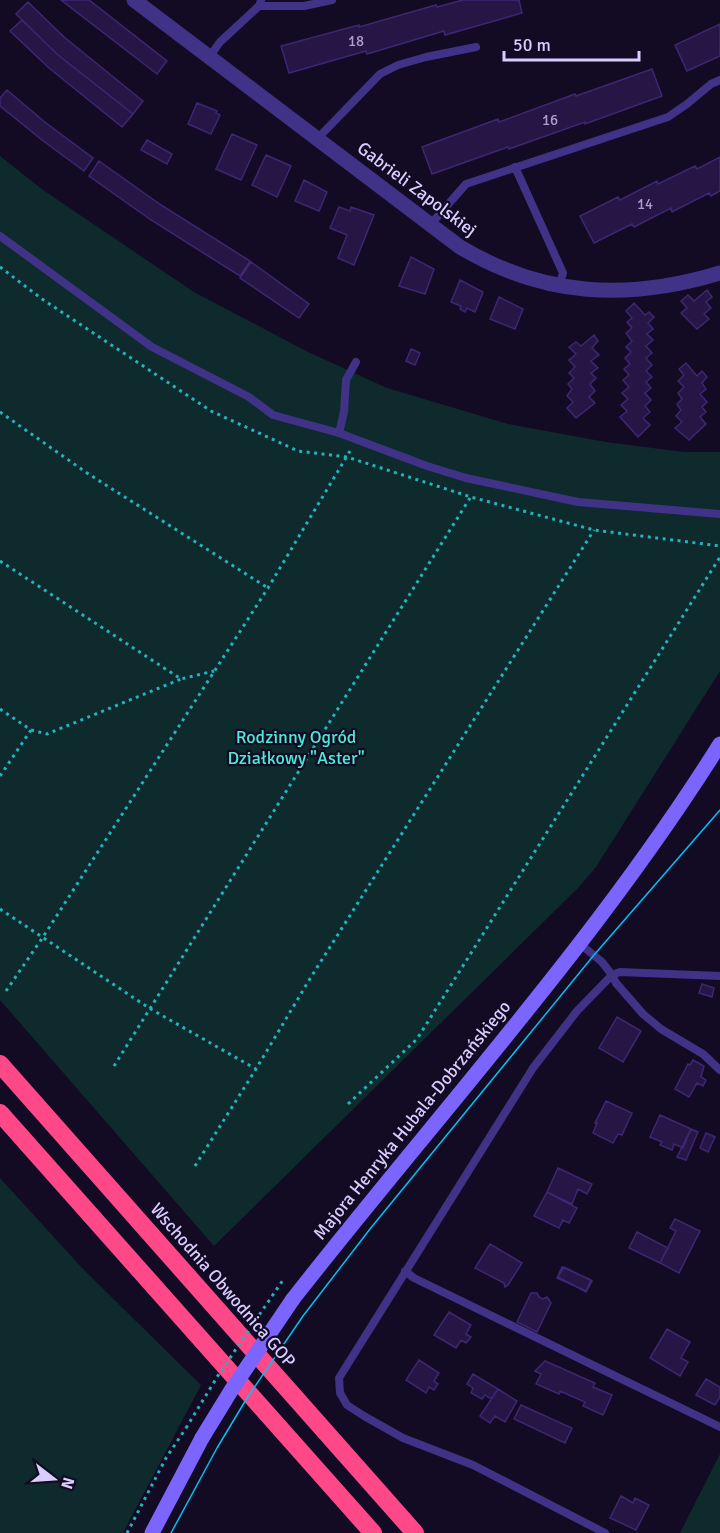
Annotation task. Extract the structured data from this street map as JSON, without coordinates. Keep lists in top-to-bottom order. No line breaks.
{"streets":{"highway":["Wschodnia Obwodnica GOP"],"street":["Gabrieli Zapolskiej","Majora Henryka Hubala-Dobrzańskiego"]},"parks":["Rodzinny Ogród Działkowy \"Aster\""],"house_numbers":["18","16","14"],"scale_bar":"50 m","north":"right"}
